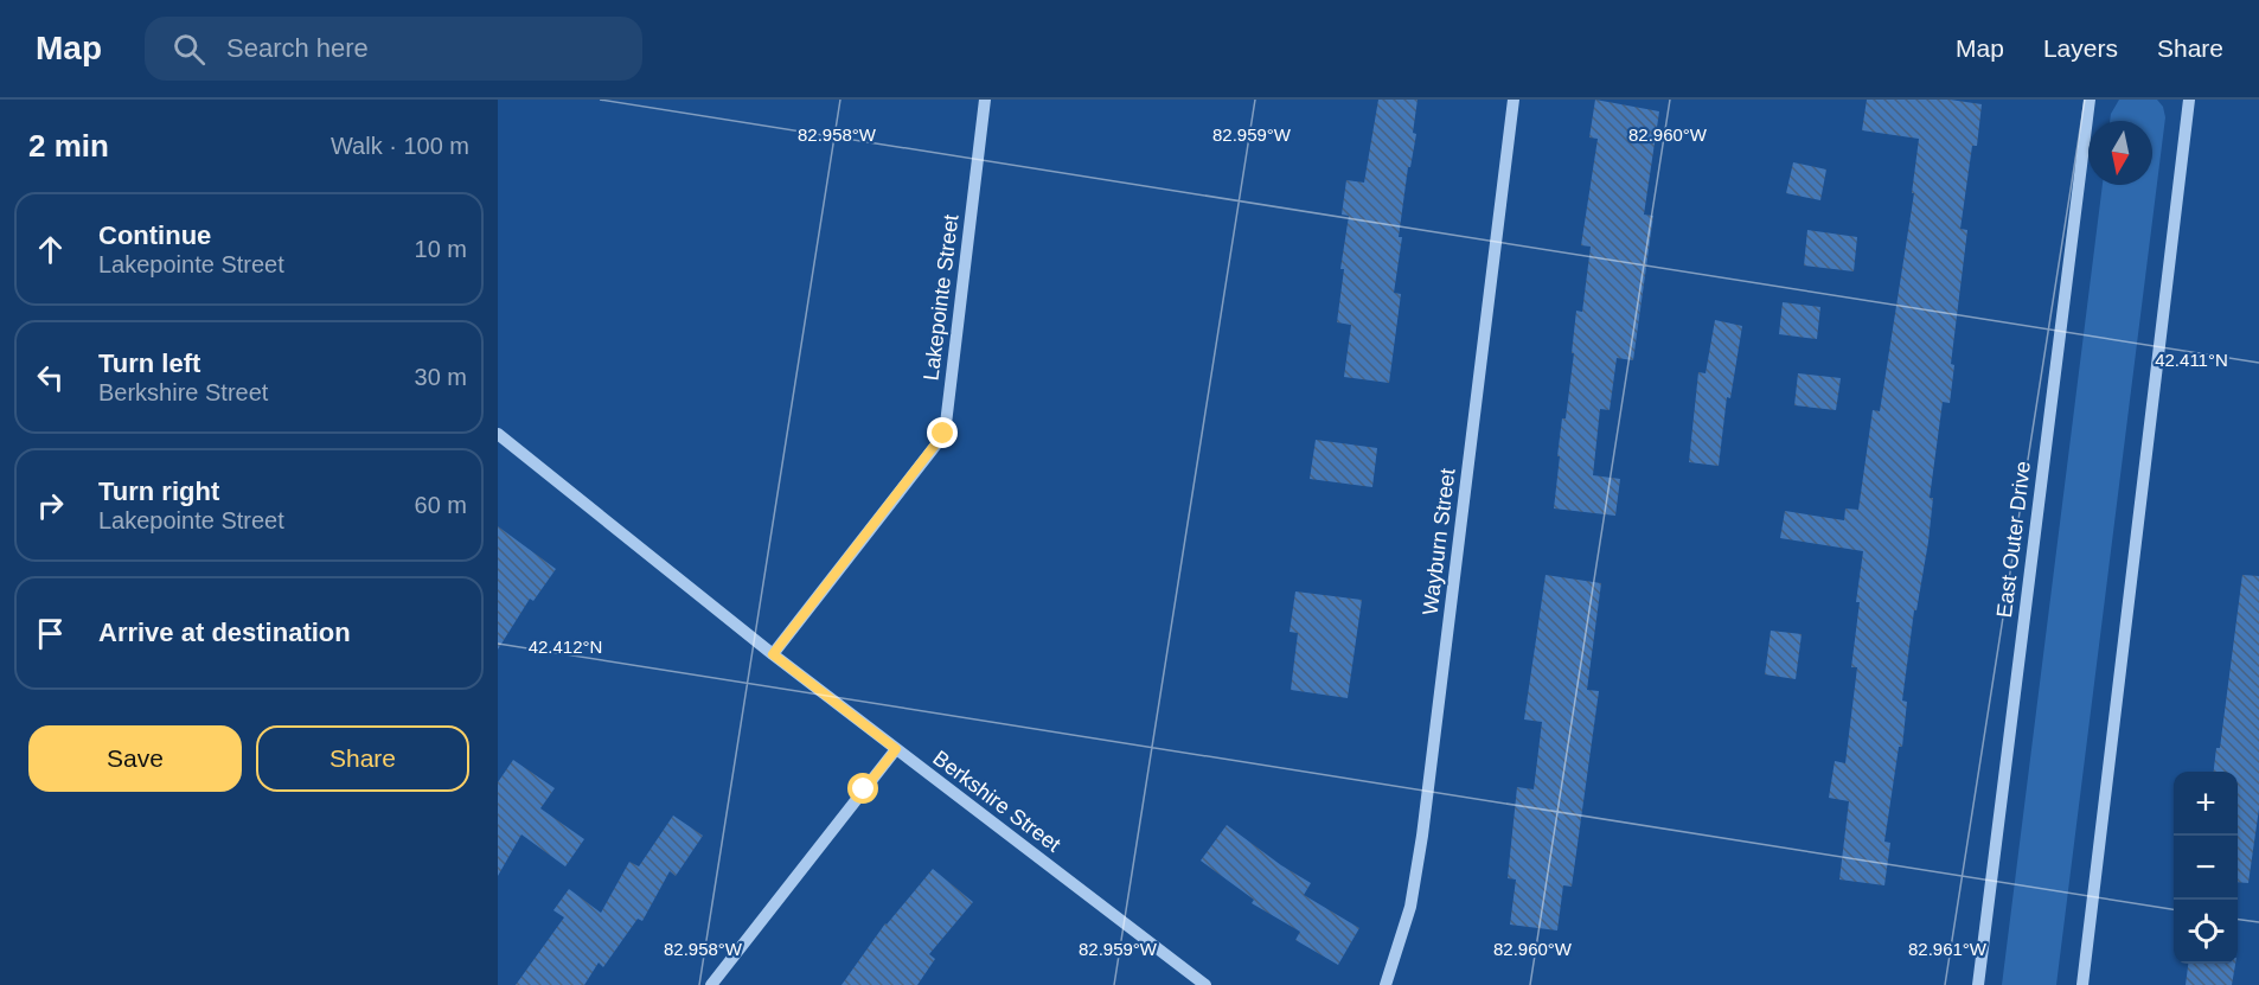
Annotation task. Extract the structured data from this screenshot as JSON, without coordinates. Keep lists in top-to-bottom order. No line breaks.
{"streets":{"street":["Lakepointe Street","East Outer Drive","Wayburn Street","Berkshire Street"]},"crossings":[["Lakepointe Street","Berkshire Street"]],"north":"bottom","page":{"header":"Map","search":"Search here","nav":["Map","Layers","Share"],"heading":["2 min","Walk · 100 m"],"list":[["Continue","Lakepointe Street","10 m"],["Turn left","Berkshire Street","30 m"],["Turn right","Lakepointe Street","60 m"],"Arrive at destination"],"buttons":["Save","Share"],"map_buttons":["+","−"]},"coordinates":["82.958°W","82.959°W","82.960°W","42.411°N","42.412°N","82.961°W"]}
